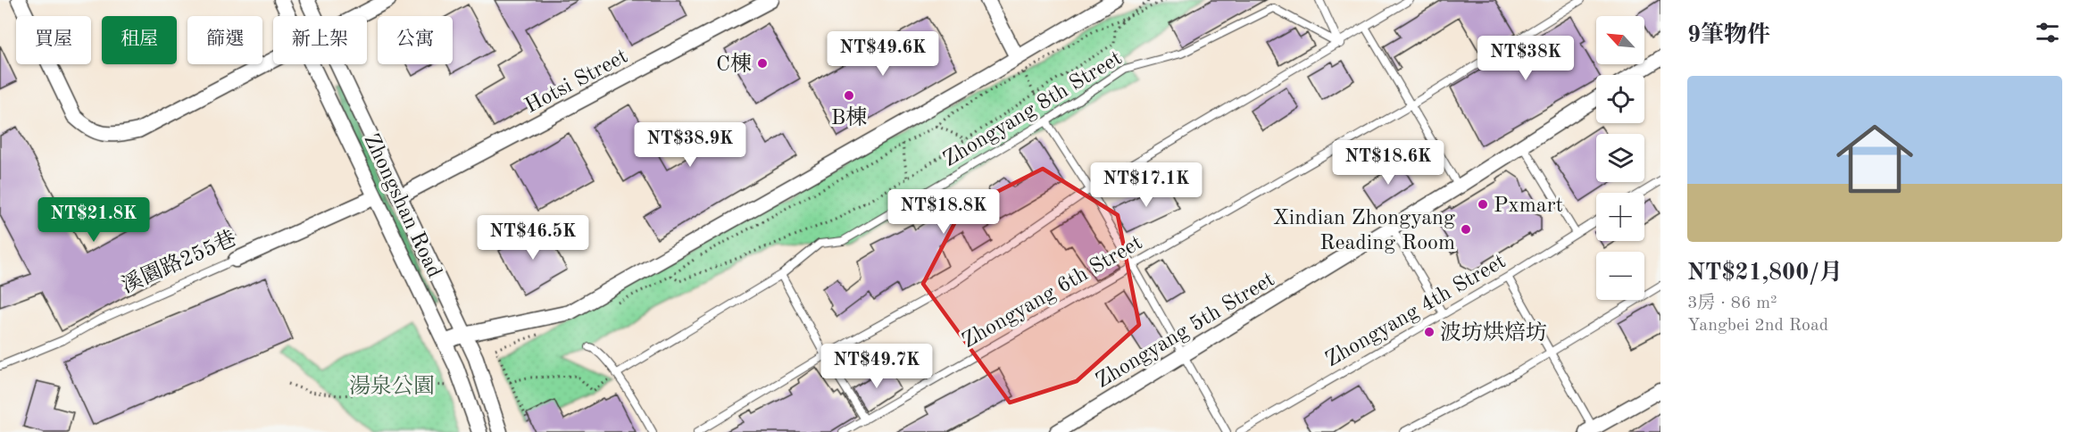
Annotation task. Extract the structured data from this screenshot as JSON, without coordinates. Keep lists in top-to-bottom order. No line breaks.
{"streets":{"street":["Hotsi Street","Zhongshan Road","溪園路255巷","Zhongyang 5th Street"],"lane":["Zhongyang 8th Street","Zhongyang 6th Street","Zhongyang 4th Street"]},"crossings":[["Hotsi Street","Zhongshan Road"],["Zhongshan Road","溪園路255巷"]],"parks":["湯泉公園"],"places":["C棟","B棟","Pxmart","Xindian Zhongyang Reading Room","波坊烘焙坊"],"north":"top left","page":{"heading":"9筆物件","map_buttons":["+","−"],"chip":["買屋","租屋","篩選","新上架","公寓"],"price":["NT$49.6K","NT$38K","NT$38.9K","NT$18.6K","NT$17.1K","NT$18.8K","NT$21.8K","NT$46.5K","NT$49.7K"],"list":[{"name":"NT$21,800/月","note":"3房 · 86 m² · Yangbei 2nd Road"}]}}
